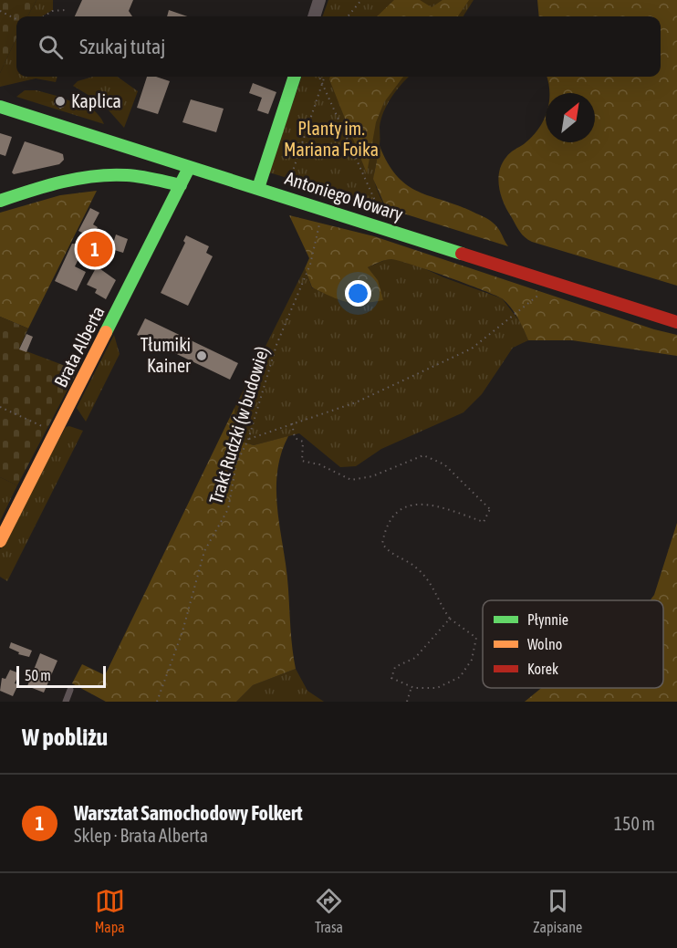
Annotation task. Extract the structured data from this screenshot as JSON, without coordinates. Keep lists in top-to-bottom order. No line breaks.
{"streets":{"street":["Antoniego Nowary","Brata Alberta"],"path":["Trakt Rudzki (w budowie)"]},"crossings":[["Antoniego Nowary","Brata Alberta"]],"parks":["Planty im. Mariana Foika"],"places":["Kaplica","Tłumiki Kainer"],"legend":["Płynnie","Wolno","Korek"],"scale_bar":"50 m","north":"top right","page":{"search":"Szukaj tutaj","pins":"1","scale":"50 m","heading":"W pobliżu","list":[{"mark":"1","name":"Warsztat Samochodowy Folkert","note":"Sklep · Brata Alberta","value":"150 m"}],"nav":["Mapa","Trasa","Zapisane"]}}
